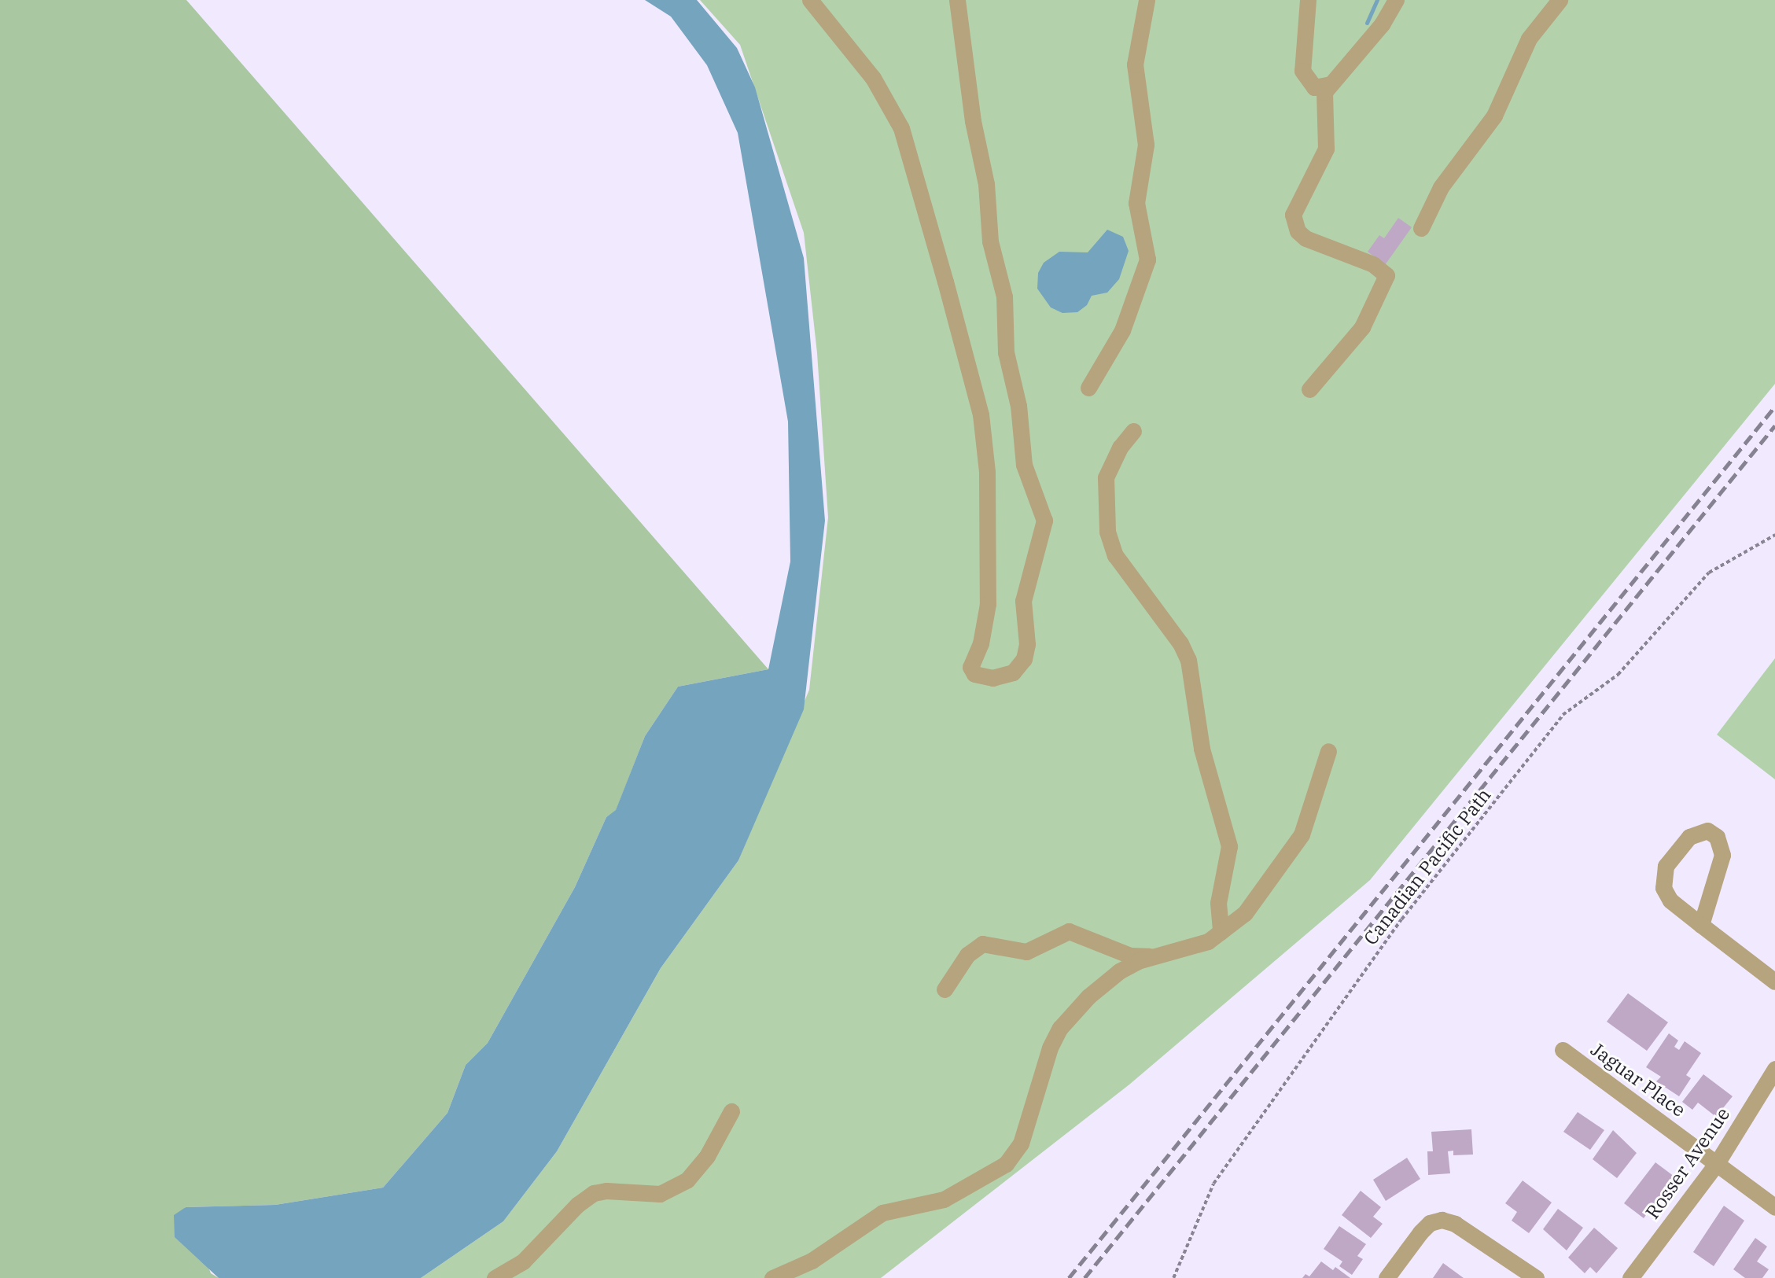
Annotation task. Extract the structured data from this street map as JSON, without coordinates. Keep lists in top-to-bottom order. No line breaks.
{"streets":{"street":["Jaguar Place","Rosser Avenue"],"path":["Canadian Pacific Path"]},"crossings":[["Jaguar Place","Rosser Avenue"]]}
